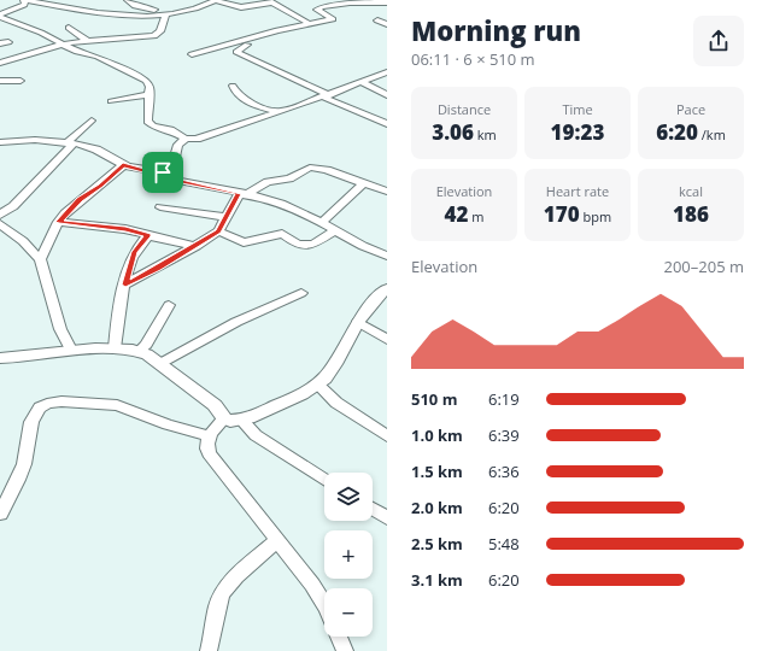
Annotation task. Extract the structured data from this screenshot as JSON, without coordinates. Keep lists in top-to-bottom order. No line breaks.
{"page":{"heading":["Morning run","06:11 · 6 × 510 m"],"stats":[["Distance","3.06 km"],["Time","19:23"],["Pace","6:20 /km"],["Elevation","42 m"],["Heart rate","170 bpm"],["kcal","186"]],"chart":["Elevation","200–205 m"],"list":[{"name":"510 m","note":"6:19"},{"name":"1.0 km","note":"6:39"},{"name":"1.5 km","note":"6:36"},{"name":"2.0 km","note":"6:20"},{"name":"2.5 km","note":"5:48"},{"name":"3.1 km","note":"6:20"}],"map_buttons":["+","−"]}}
